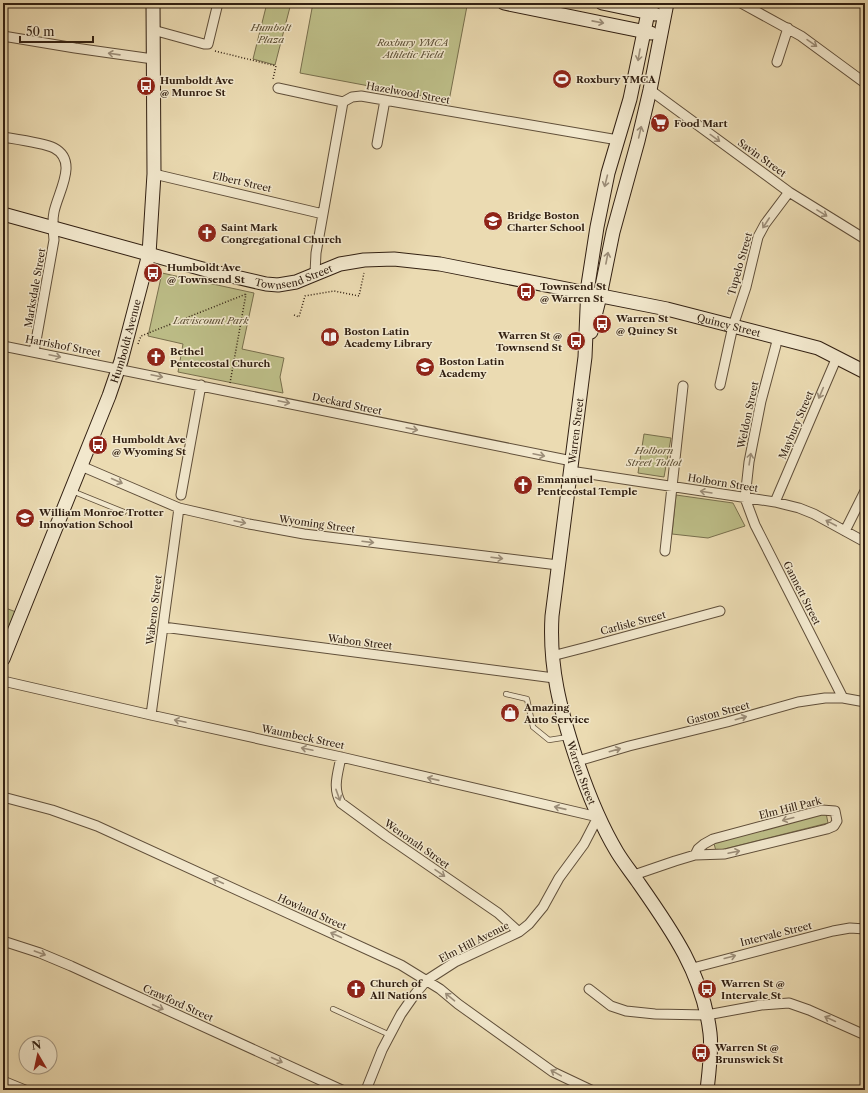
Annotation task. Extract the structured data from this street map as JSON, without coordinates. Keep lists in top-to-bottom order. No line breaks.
{"streets":{"main road":["Townsend Street","Quincy Street","Humboldt Avenue","Warren Street"],"street":["Hazelwood Street","Savin Street","Elbert Street","Tupelo Street","Marksdale Street","Harrishof Street","Deckard Street","Weldon Street","Maybury Street","Holborn Street","Wyoming Street","Gannett Street","Wabeno Street","Carlisle Street","Wabon Street","Gaston Street","Waumbeck Street","Elm Hill Park","Wenonah Street","Howland Street","Intervale Street","Elm Hill Avenue","Crawford Street"]},"crossings":[["Hazelwood Street","Warren Street"],["Savin Street","Tupelo Street"],["Savin Street","Warren Street"],["Elbert Street","Humboldt Avenue"],["Tupelo Street","Quincy Street"],["Townsend Street","Marksdale Street"],["Townsend Street","Quincy Street"],["Townsend Street","Humboldt Avenue"],["Townsend Street","Warren Street"],["Marksdale Street","Harrishof Street"],["Quincy Street","Weldon Street"],["Quincy Street","Maybury Street"],["Quincy Street","Warren Street"],["Humboldt Avenue","Harrishof Street"],["Humboldt Avenue","Deckard Street"],["Humboldt Avenue","Wyoming Street"],["Harrishof Street","Deckard Street"],["Deckard Street","Warren Street"],["Deckard Street","Holborn Street"],["Weldon Street","Holborn Street"],["Weldon Street","Gannett Street"],["Maybury Street","Holborn Street"],["Warren Street","Holborn Street"],["Warren Street","Wyoming Street"],["Warren Street","Carlisle Street"],["Warren Street","Wabon Street"],["Warren Street","Gaston Street"],["Warren Street","Waumbeck Street"],["Warren Street","Elm Hill Park"],["Warren Street","Intervale Street"],["Warren Street","Elm Hill Avenue"],["Holborn Street","Gannett Street"],["Wyoming Street","Wabeno Street"],["Gannett Street","Gaston Street"],["Wabeno Street","Wabon Street"],["Wabeno Street","Waumbeck Street"],["Waumbeck Street","Wenonah Street"],["Waumbeck Street","Elm Hill Avenue"],["Wenonah Street","Elm Hill Avenue"],["Howland Street","Elm Hill Avenue"]],"one_way":["Savin Street","Tupelo Street","Harrishof Street","Deckard Street","Maybury Street","Holborn Street","Wyoming Street","Gaston Street","Waumbeck Street","Wenonah Street","Howland Street","Crawford Street"],"parks":["Humbolt Plaza","Roxbury YMCA Athletic Field","Laviscount Park","Holborn Street Totlot"],"places":{"sports":["Roxbury YMCA"],"bus stop":["Humboldt Ave @ Munroe St","Humboldt Ave @ Townsend St","Townsend St @ Warren St","Warren St @ Quincy St","Warren St @ Townsend St","Humboldt Ave @ Wyoming St","Warren St @ Intervale St","Warren St @ Brunswick St"],"supermarket":["Food Mart"],"school or university":["Bridge Boston Charter School","Boston Latin Academy","William Monroe Trotter Innovation School"],"church":["Saint Mark Congregational Church","Bethel Pentecostal Church","Emmanuel Pentecostal Temple","Church of All Nations"],"library":["Boston Latin Academy Library"],"shop":["Amazing Auto Service"]},"scale_bar":"50 m","north":"top"}
